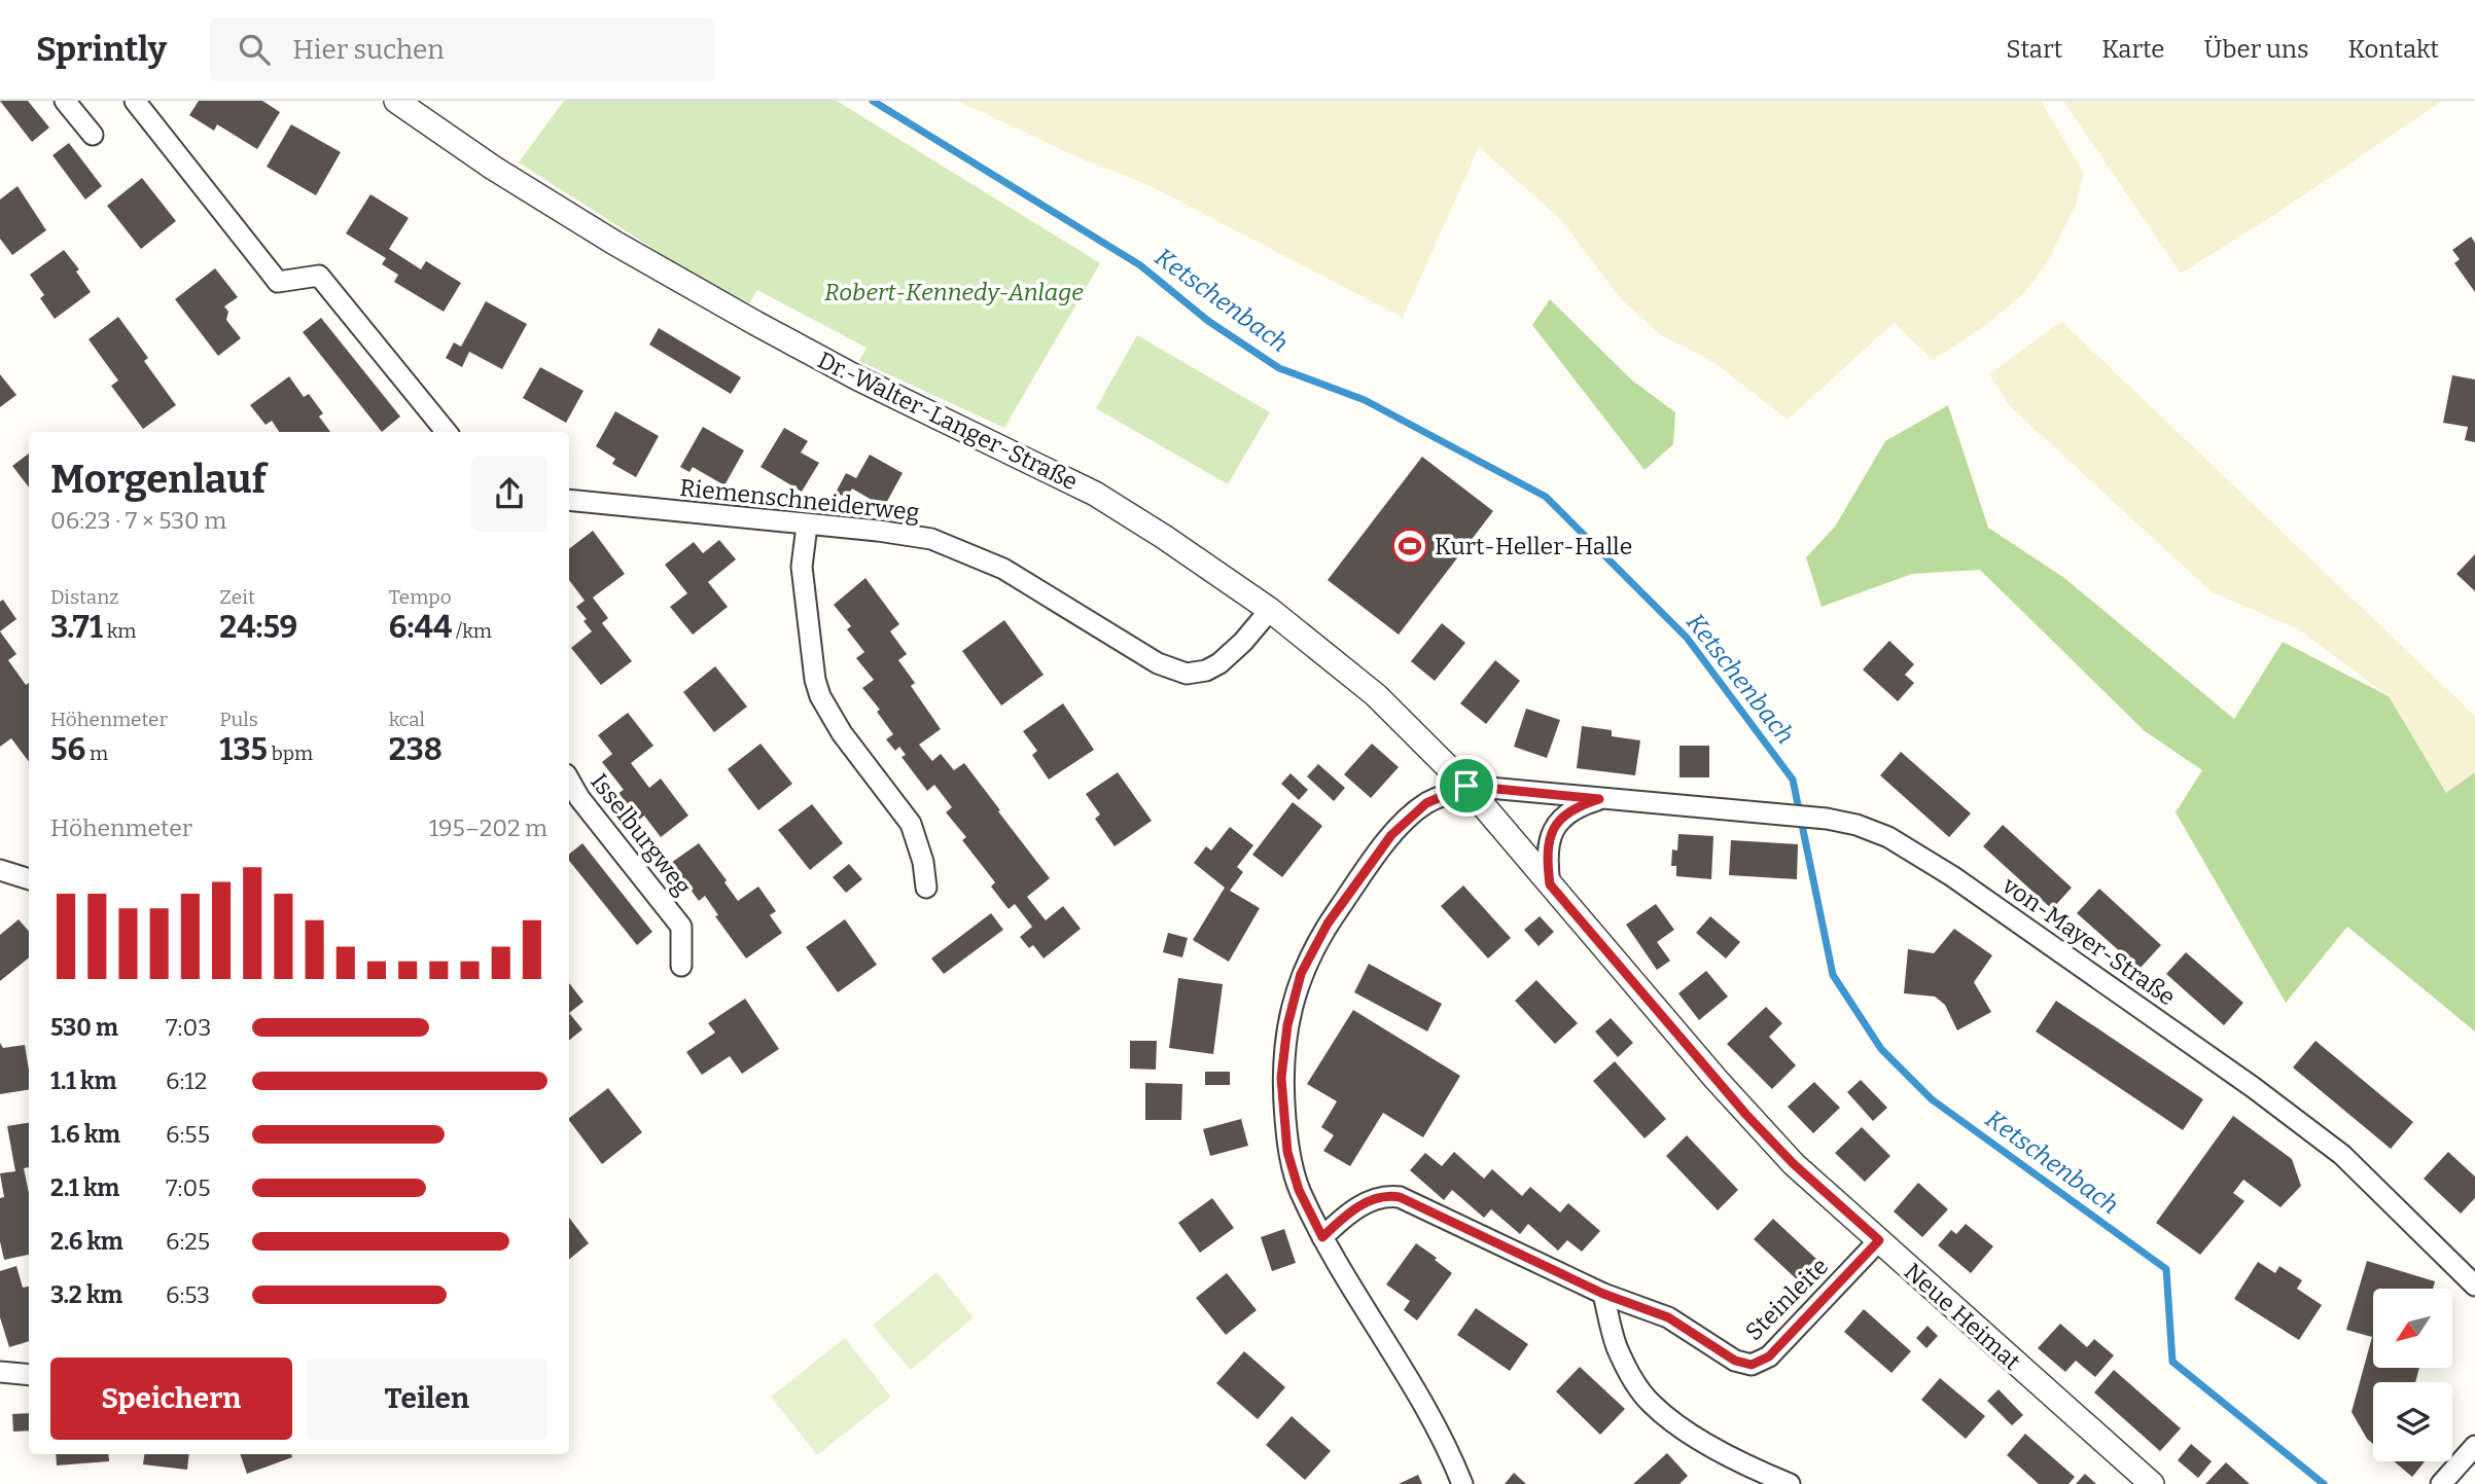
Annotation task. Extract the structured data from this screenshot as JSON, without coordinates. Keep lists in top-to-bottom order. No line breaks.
{"streets":{"street":["Dr.-Walter-Langer-Straße","Riemenschneiderweg","Isselburgweg","von-Mayer-Straße","Steinleite","Neue Heimat"]},"crossings":[["Dr.-Walter-Langer-Straße","Riemenschneiderweg"],["Dr.-Walter-Langer-Straße","von-Mayer-Straße"],["Dr.-Walter-Langer-Straße","Neue Heimat"],["von-Mayer-Straße","Neue Heimat"],["Steinleite","Neue Heimat"]],"water":["Ketschenbach"],"parks":["Robert-Kennedy-Anlage"],"places":{"sports":["Kurt-Heller-Halle"]},"north":"bottom left","page":{"header":"Sprintly","search":"Hier suchen","nav":["Start","Karte","Über uns","Kontakt"],"heading":["Morgenlauf","06:23 · 7 × 530 m"],"stats":[["Distanz","3.71 km"],["Zeit","24:59"],["Tempo","6:44 /km"],["Höhenmeter","56 m"],["Puls","135 bpm"],["kcal","238"]],"chart":["Höhenmeter","195–202 m"],"list":[{"name":"530 m","note":"7:03"},{"name":"1.1 km","note":"6:12"},{"name":"1.6 km","note":"6:55"},{"name":"2.1 km","note":"7:05"},{"name":"2.6 km","note":"6:25"},{"name":"3.2 km","note":"6:53"}],"buttons":["Speichern","Teilen"]}}
